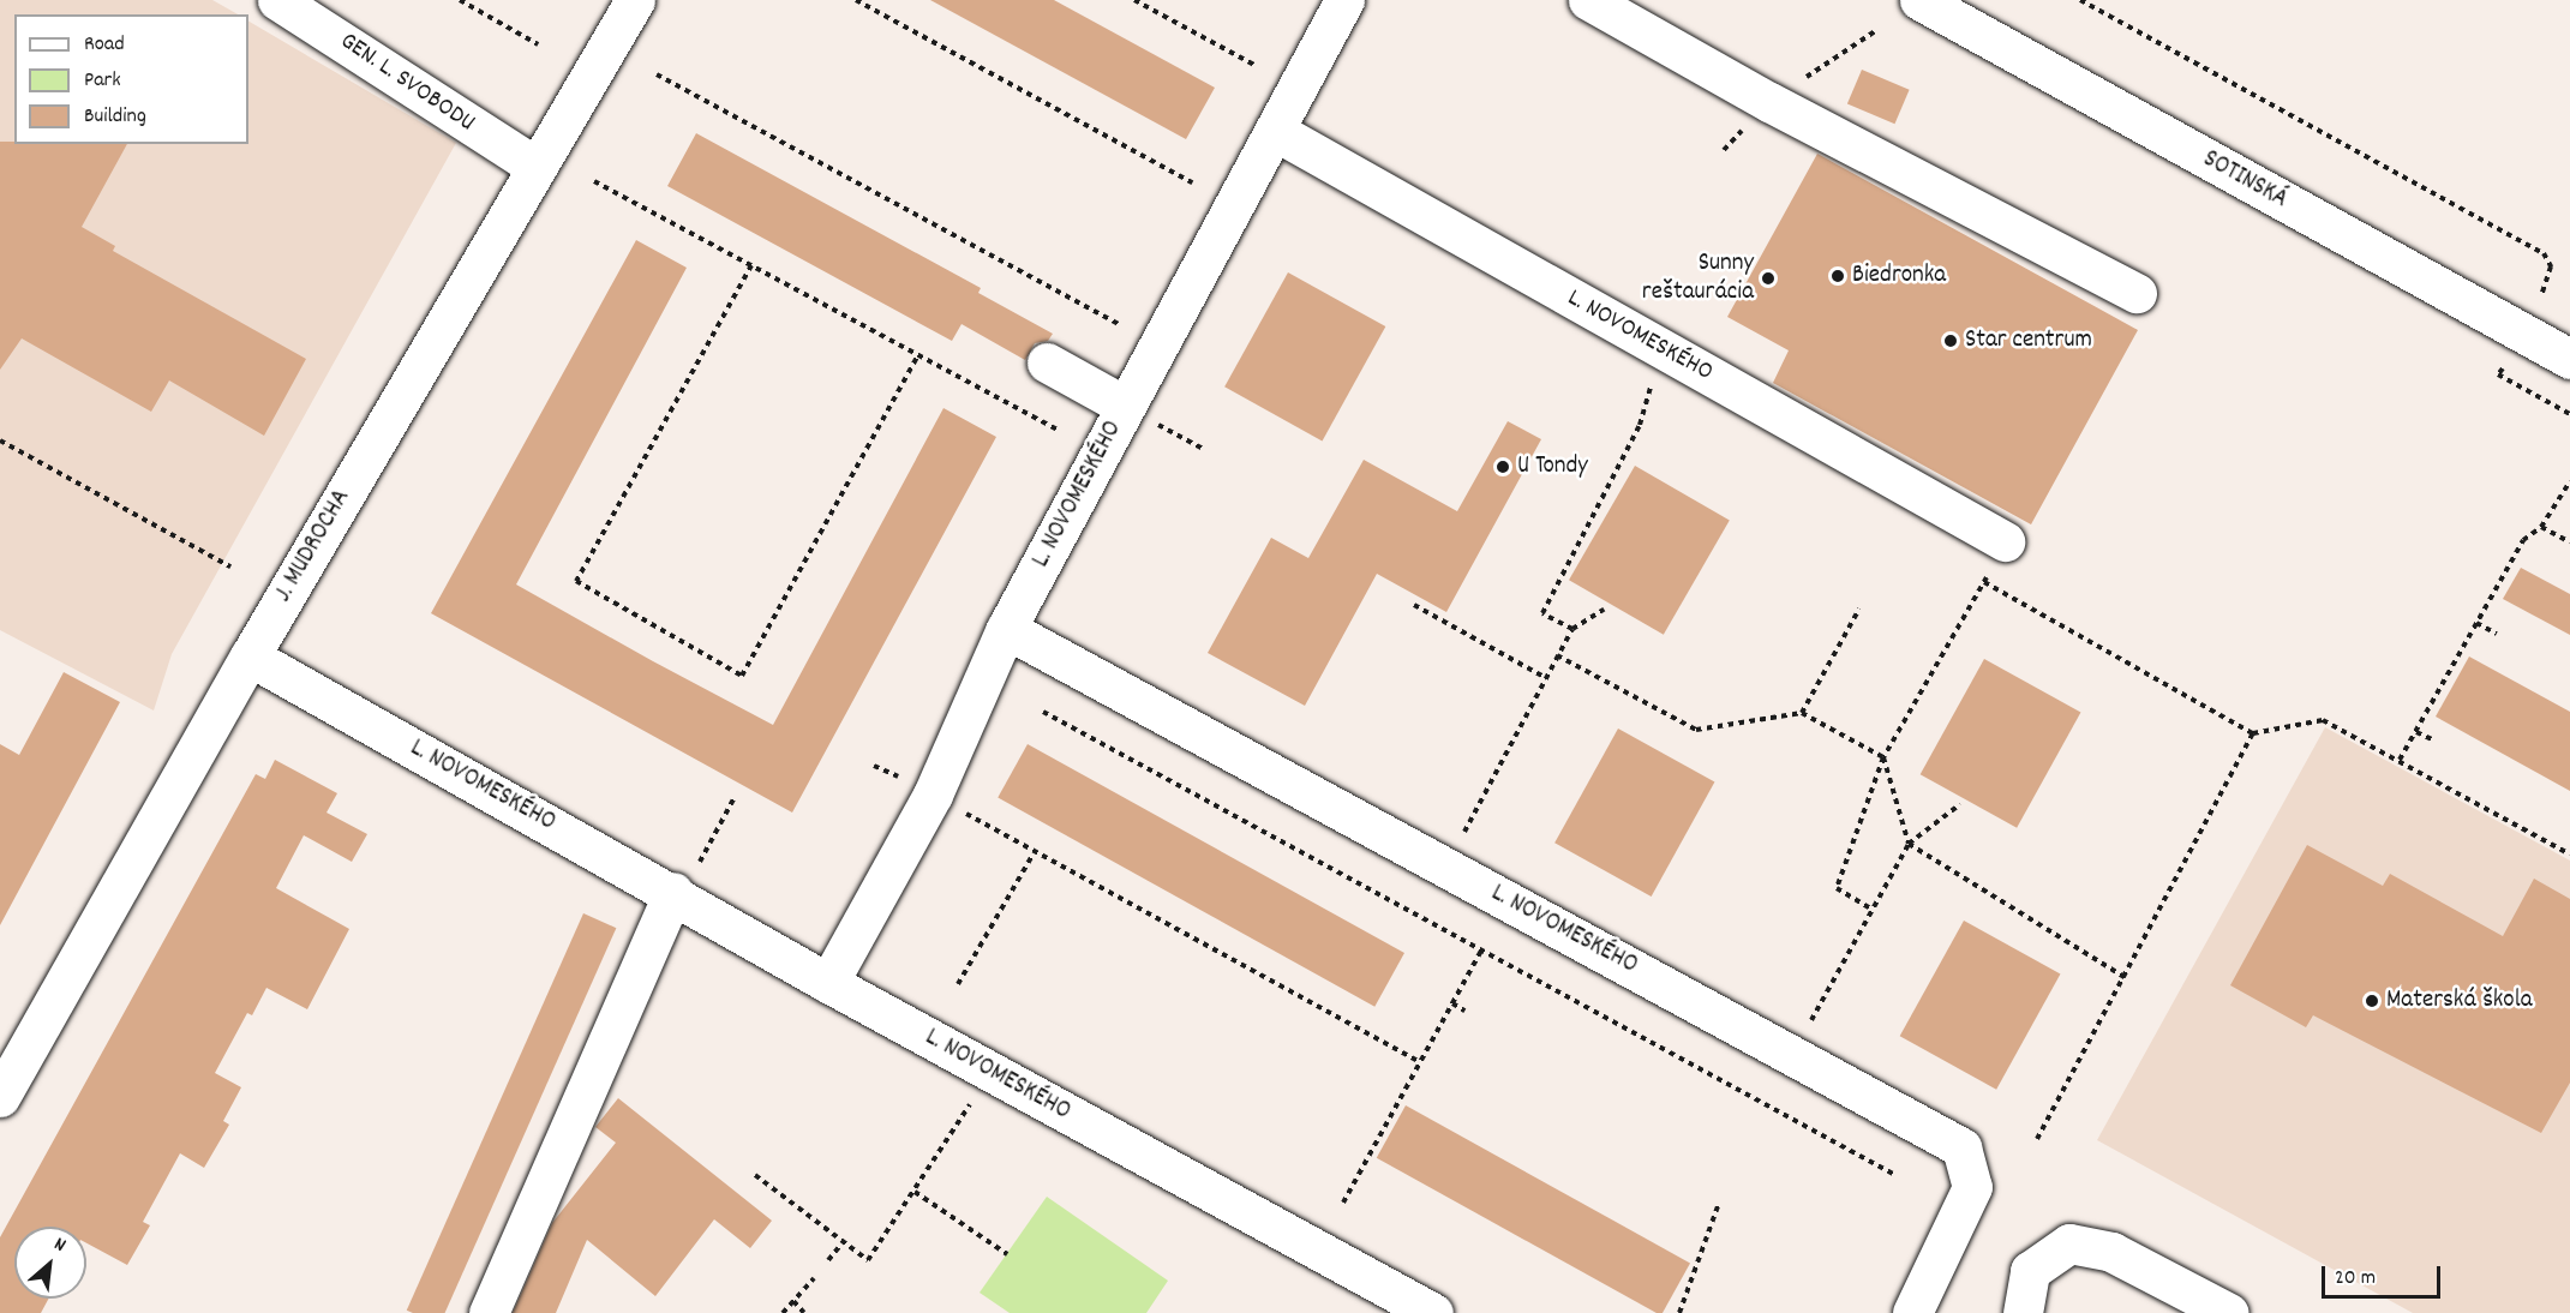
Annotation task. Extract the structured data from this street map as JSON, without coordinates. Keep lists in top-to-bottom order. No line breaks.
{"streets":{"street":["GEN. L. SVOBODU","SOTINSKÁ","L. NOVOMESKÉHO","J. MUDROCHA"]},"crossings":[["GEN. L. SVOBODU","J. MUDROCHA"],["L. NOVOMESKÉHO","J. MUDROCHA"]],"places":["Biedronka","Sunny reštaurácia","Star centrum","U Tondy","Materská škola"],"legend":["Road","Park","Building"],"scale_bar":"20 m","north":"top right"}
